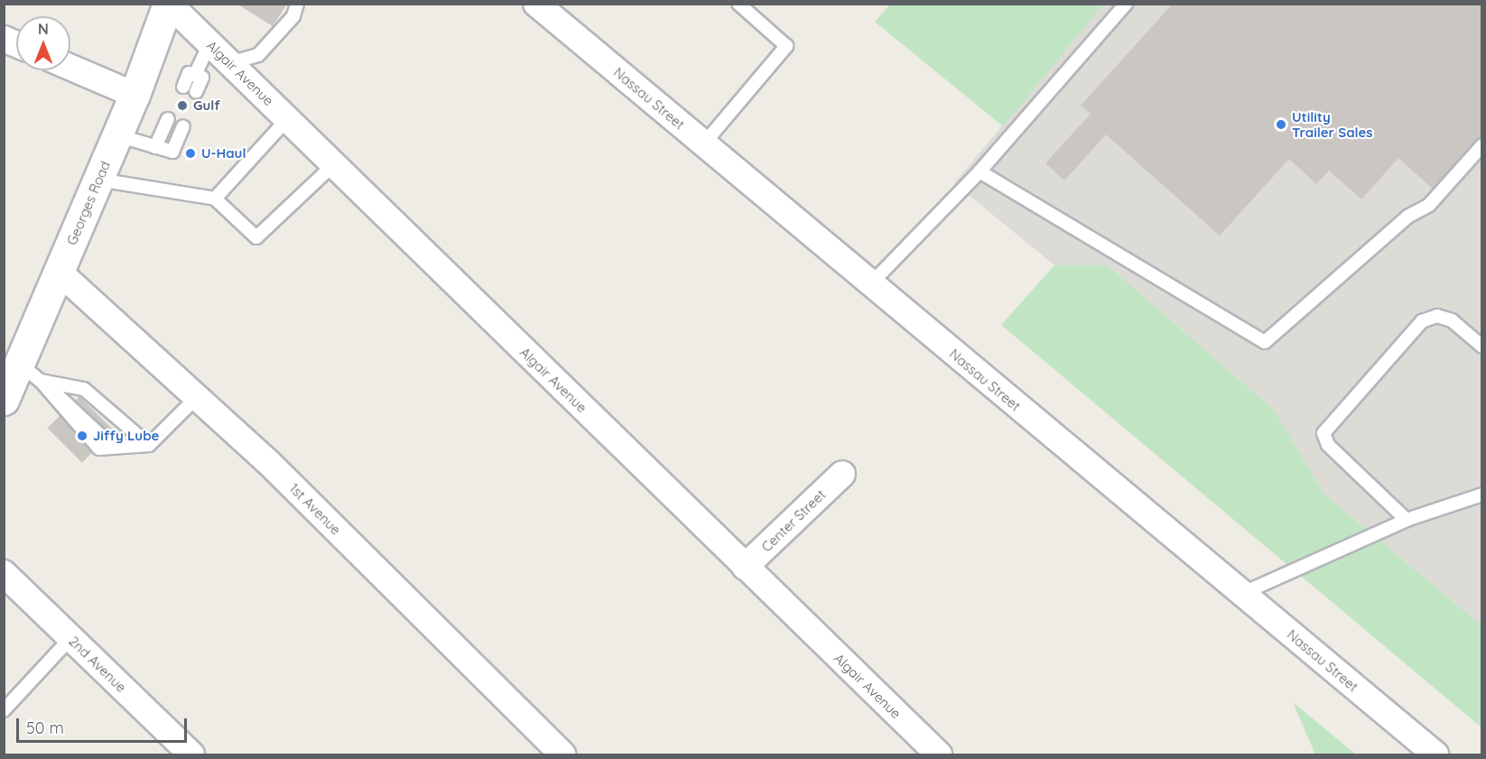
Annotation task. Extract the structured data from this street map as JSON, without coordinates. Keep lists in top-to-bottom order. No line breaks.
{"streets":{"street":["Algair Avenue","Nassau Street","Georges Road","1st Avenue","Center Street","2nd Avenue"]},"crossings":[["Algair Avenue","Georges Road"],["Algair Avenue","Center Street"],["Georges Road","1st Avenue"]],"places":["Gulf","Utility Trailer Sales","U-Haul","Jiffy Lube"],"scale_bar":"50 m","north":"top"}
